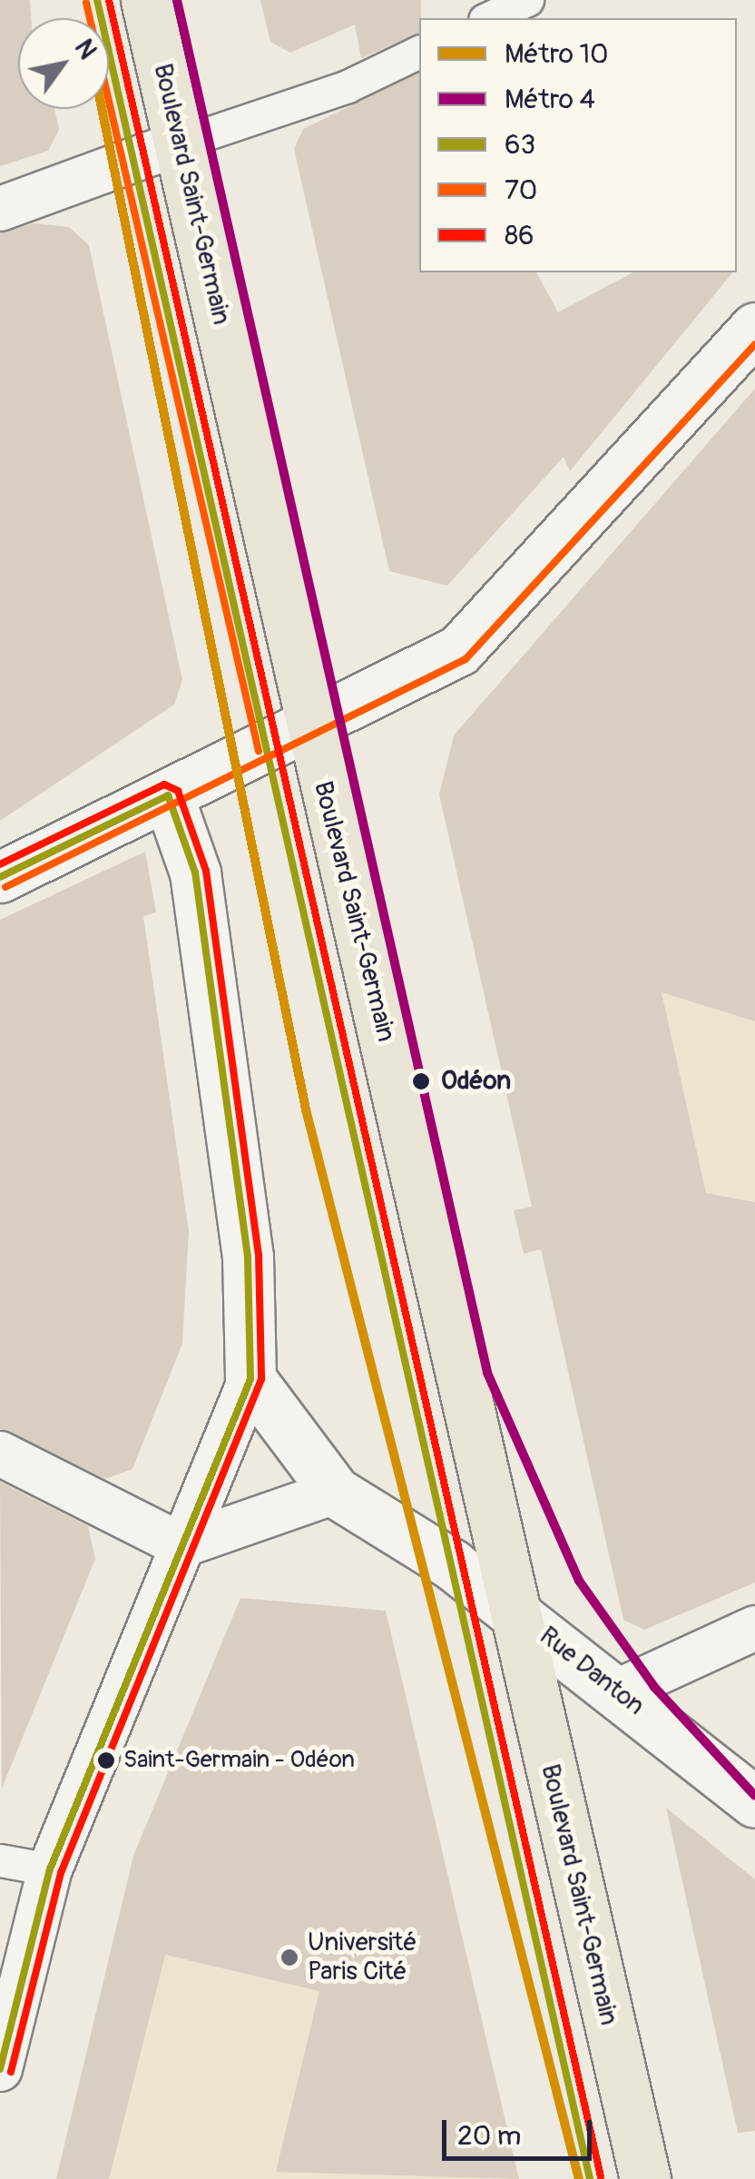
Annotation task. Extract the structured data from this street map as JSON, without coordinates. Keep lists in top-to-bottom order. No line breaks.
{"streets":{"main road":["Boulevard Saint-Germain"],"street":["Rue Danton"]},"crossings":[["Boulevard Saint-Germain","Rue Danton"]],"places":["Odéon","Saint-Germain - Odéon","Université Paris Cité"],"lines":["metro line 4","transit line 63","transit line 86","transit line 70","metro line 10"],"legend":["Métro 10","Métro 4","63","70","86"],"scale_bar":"20 m","north":"top right"}
